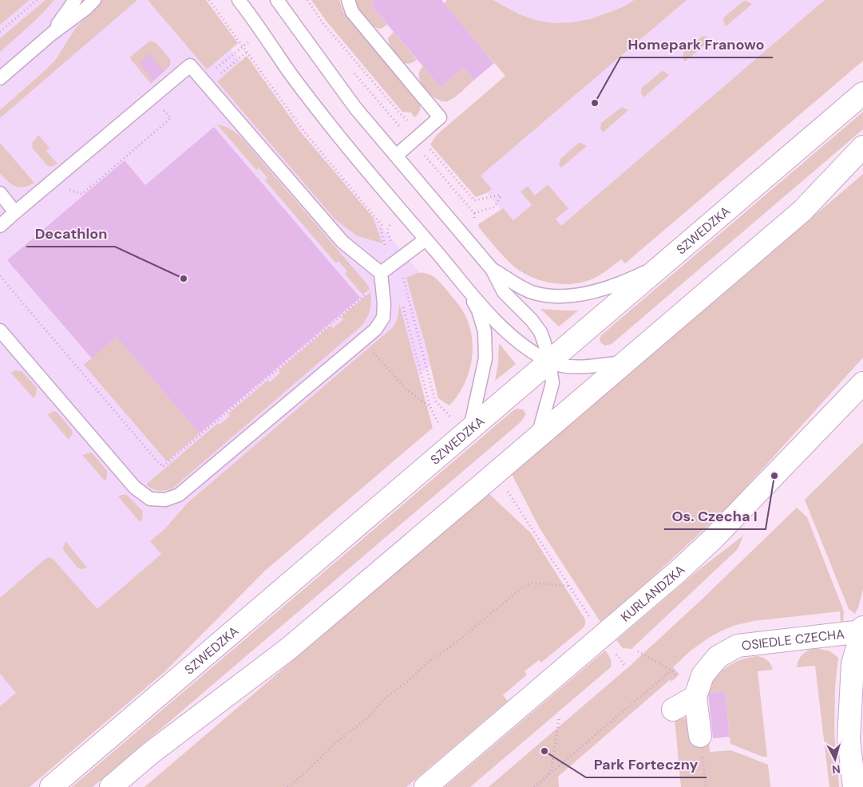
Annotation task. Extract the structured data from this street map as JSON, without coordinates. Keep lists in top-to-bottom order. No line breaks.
{"streets":{"street":["SZWEDZKA","KURLANDZKA","OSIEDLE CZECHA"]},"places":["Homepark Franowo","Decathlon","Os. Czecha I","Park Forteczny"],"north":"bottom"}
